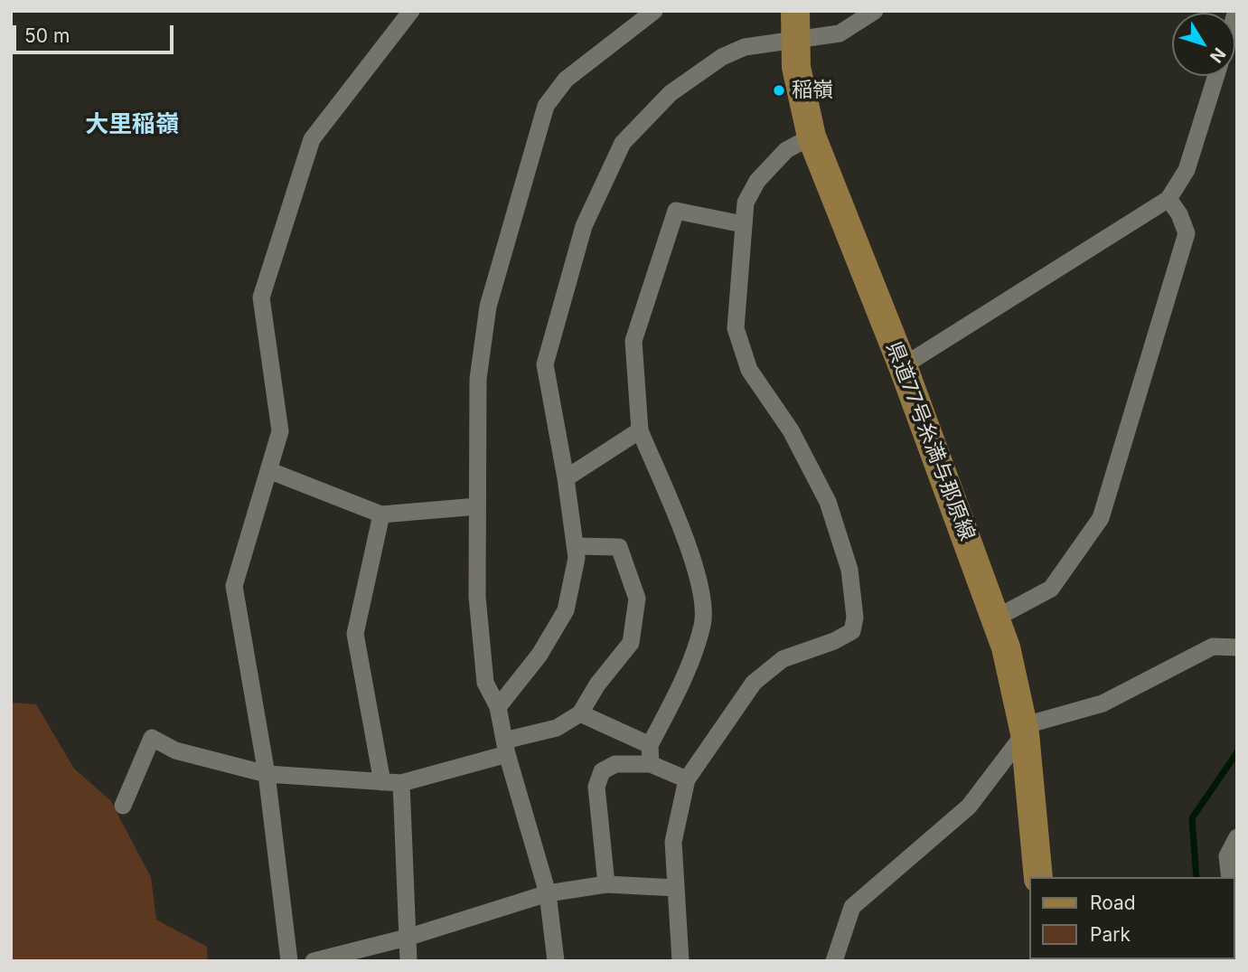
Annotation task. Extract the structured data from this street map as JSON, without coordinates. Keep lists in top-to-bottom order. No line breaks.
{"streets":{"main road":["県道77号糸満与那原線"]},"districts":["大里稲嶺"],"places":["稲嶺"],"legend":["Road","Park"],"scale_bar":"50 m","north":"bottom right"}
